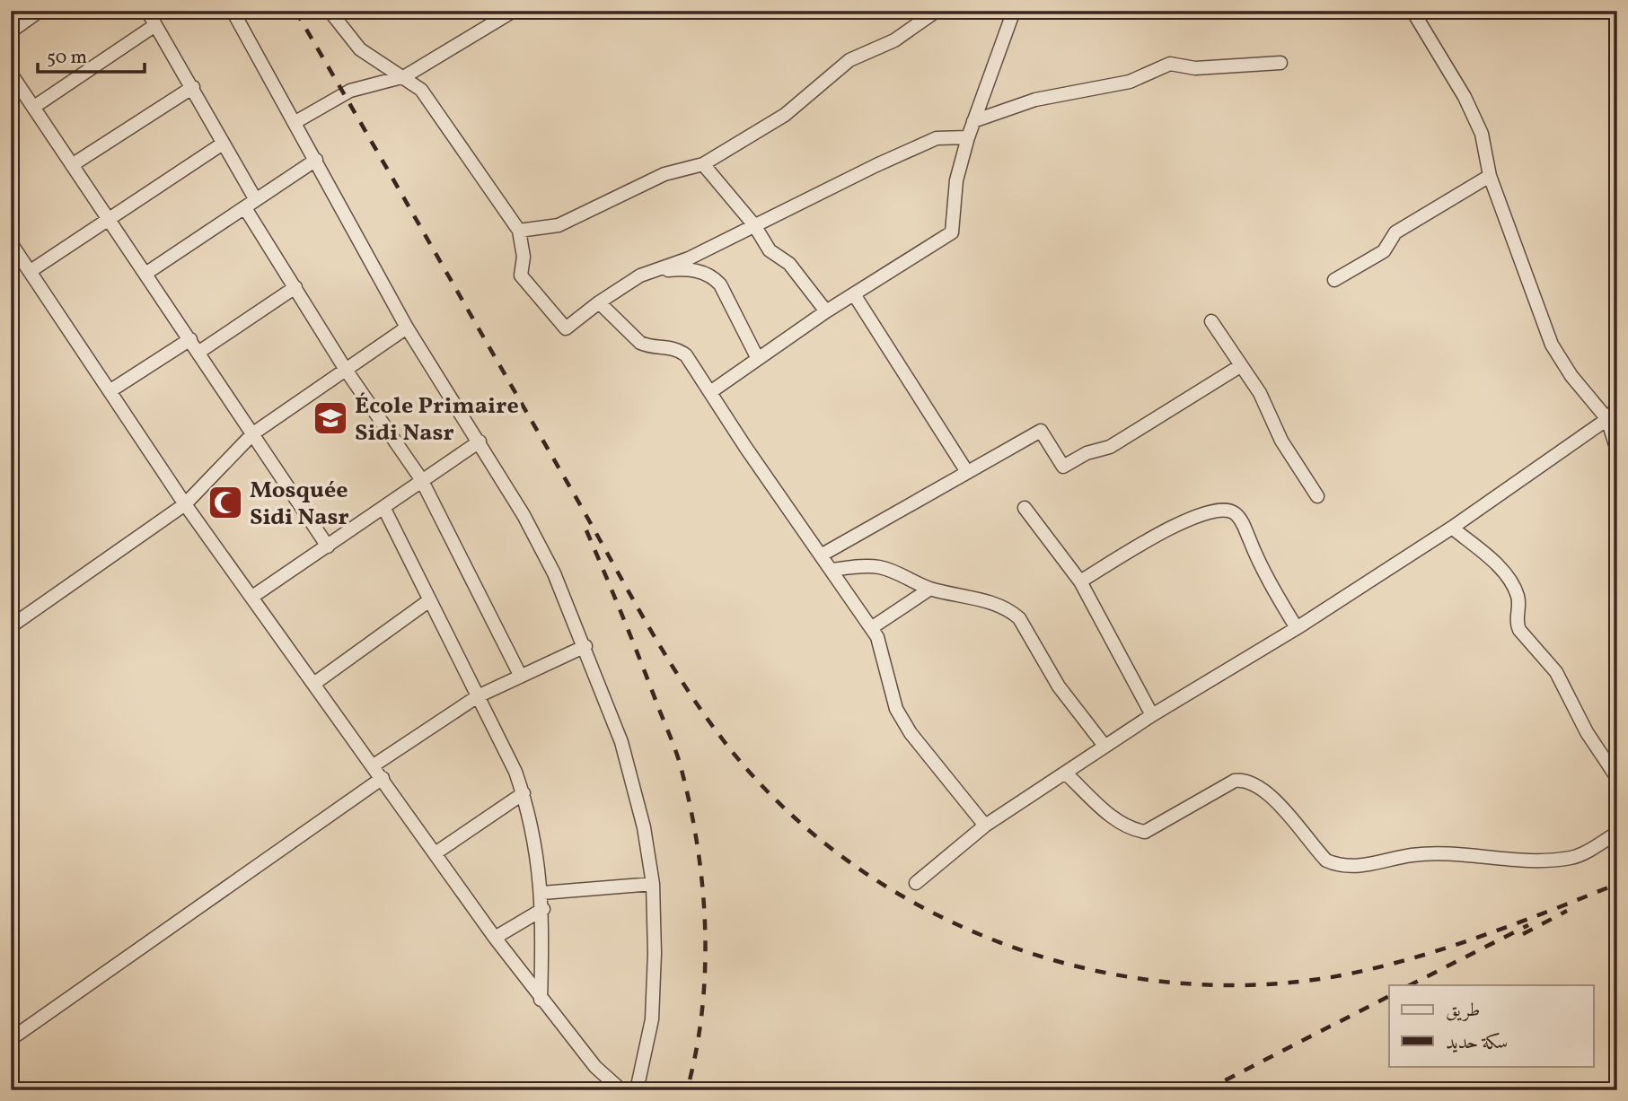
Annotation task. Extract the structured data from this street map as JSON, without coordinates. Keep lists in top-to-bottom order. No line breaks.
{"places":{"school or university":["École Primaire Sidi Nasr"],"mosque":["Mosquée Sidi Nasr"]},"legend":["طريق","سكة حديد"],"scale_bar":"50 m"}
